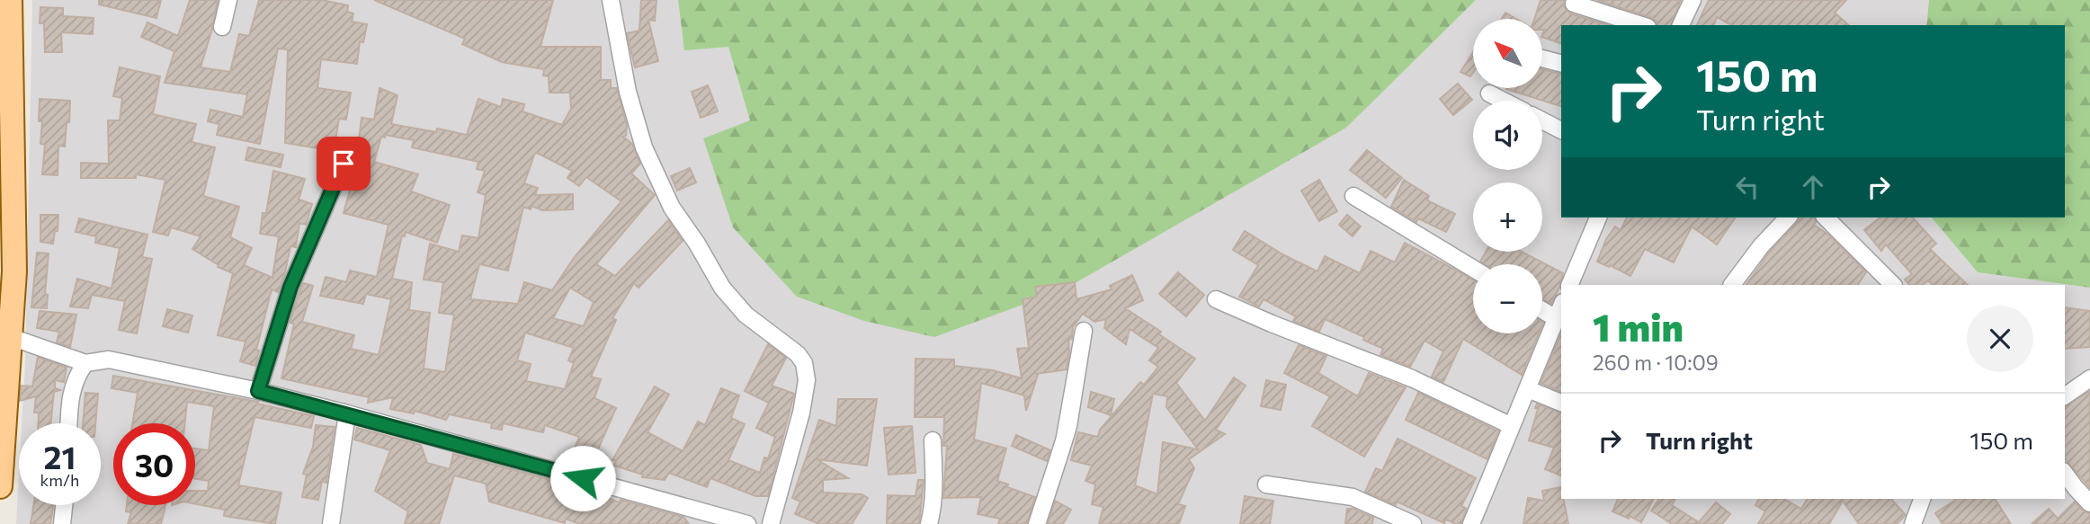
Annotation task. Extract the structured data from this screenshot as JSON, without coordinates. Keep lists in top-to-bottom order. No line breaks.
{"north":"top left","page":{"map_buttons":["+","−"],"turn":["150 m","Turn right"],"heading":["1 min","260 m · 10:09"],"list":[{"name":"Turn right","value":"150 m"}],"speed":"21 km/h","limit":"30"}}
